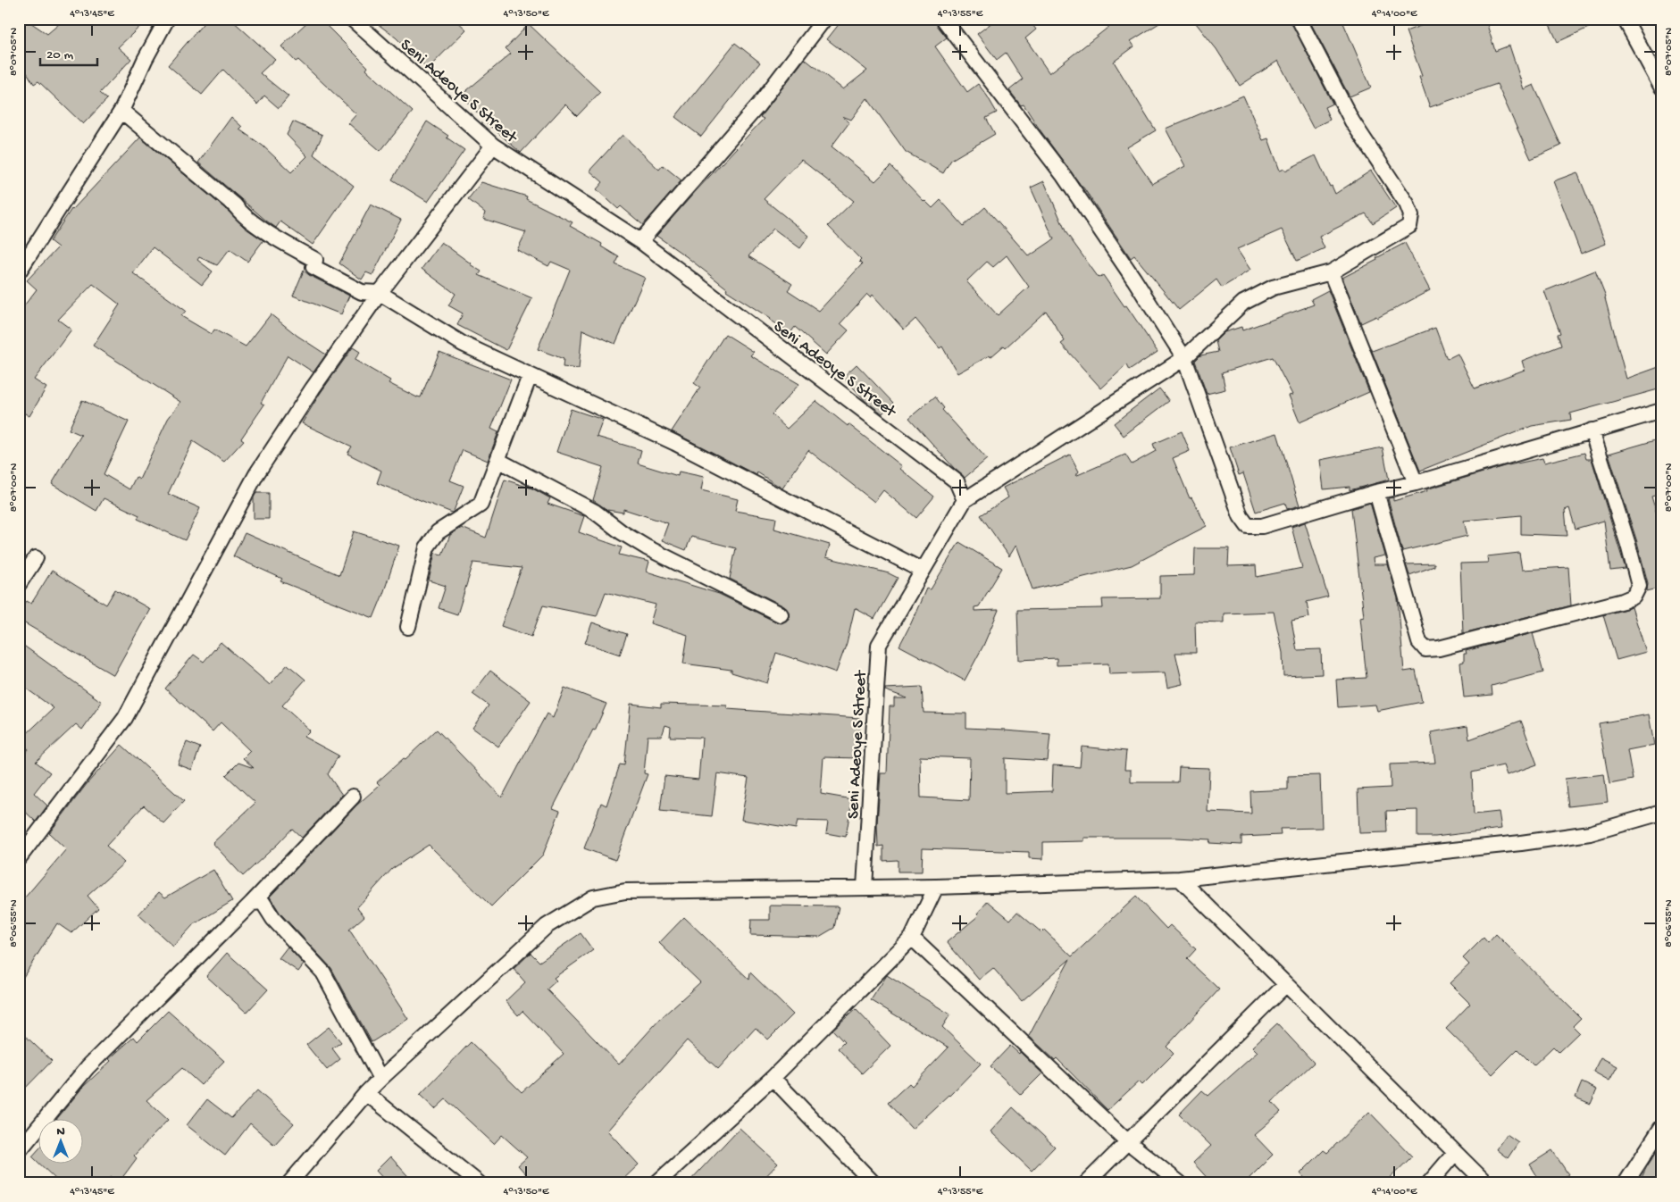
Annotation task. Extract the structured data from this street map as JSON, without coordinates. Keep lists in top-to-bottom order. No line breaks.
{"streets":{"street":["Seni Adeoye S Street"]},"scale_bar":"20 m","north":"top","coordinates":["4°13'45\"E","4°13'50\"E","4°13'55\"E","4°14'00\"E","8°07'05\"N","8°07'00\"N","8°06'55\"N"]}
